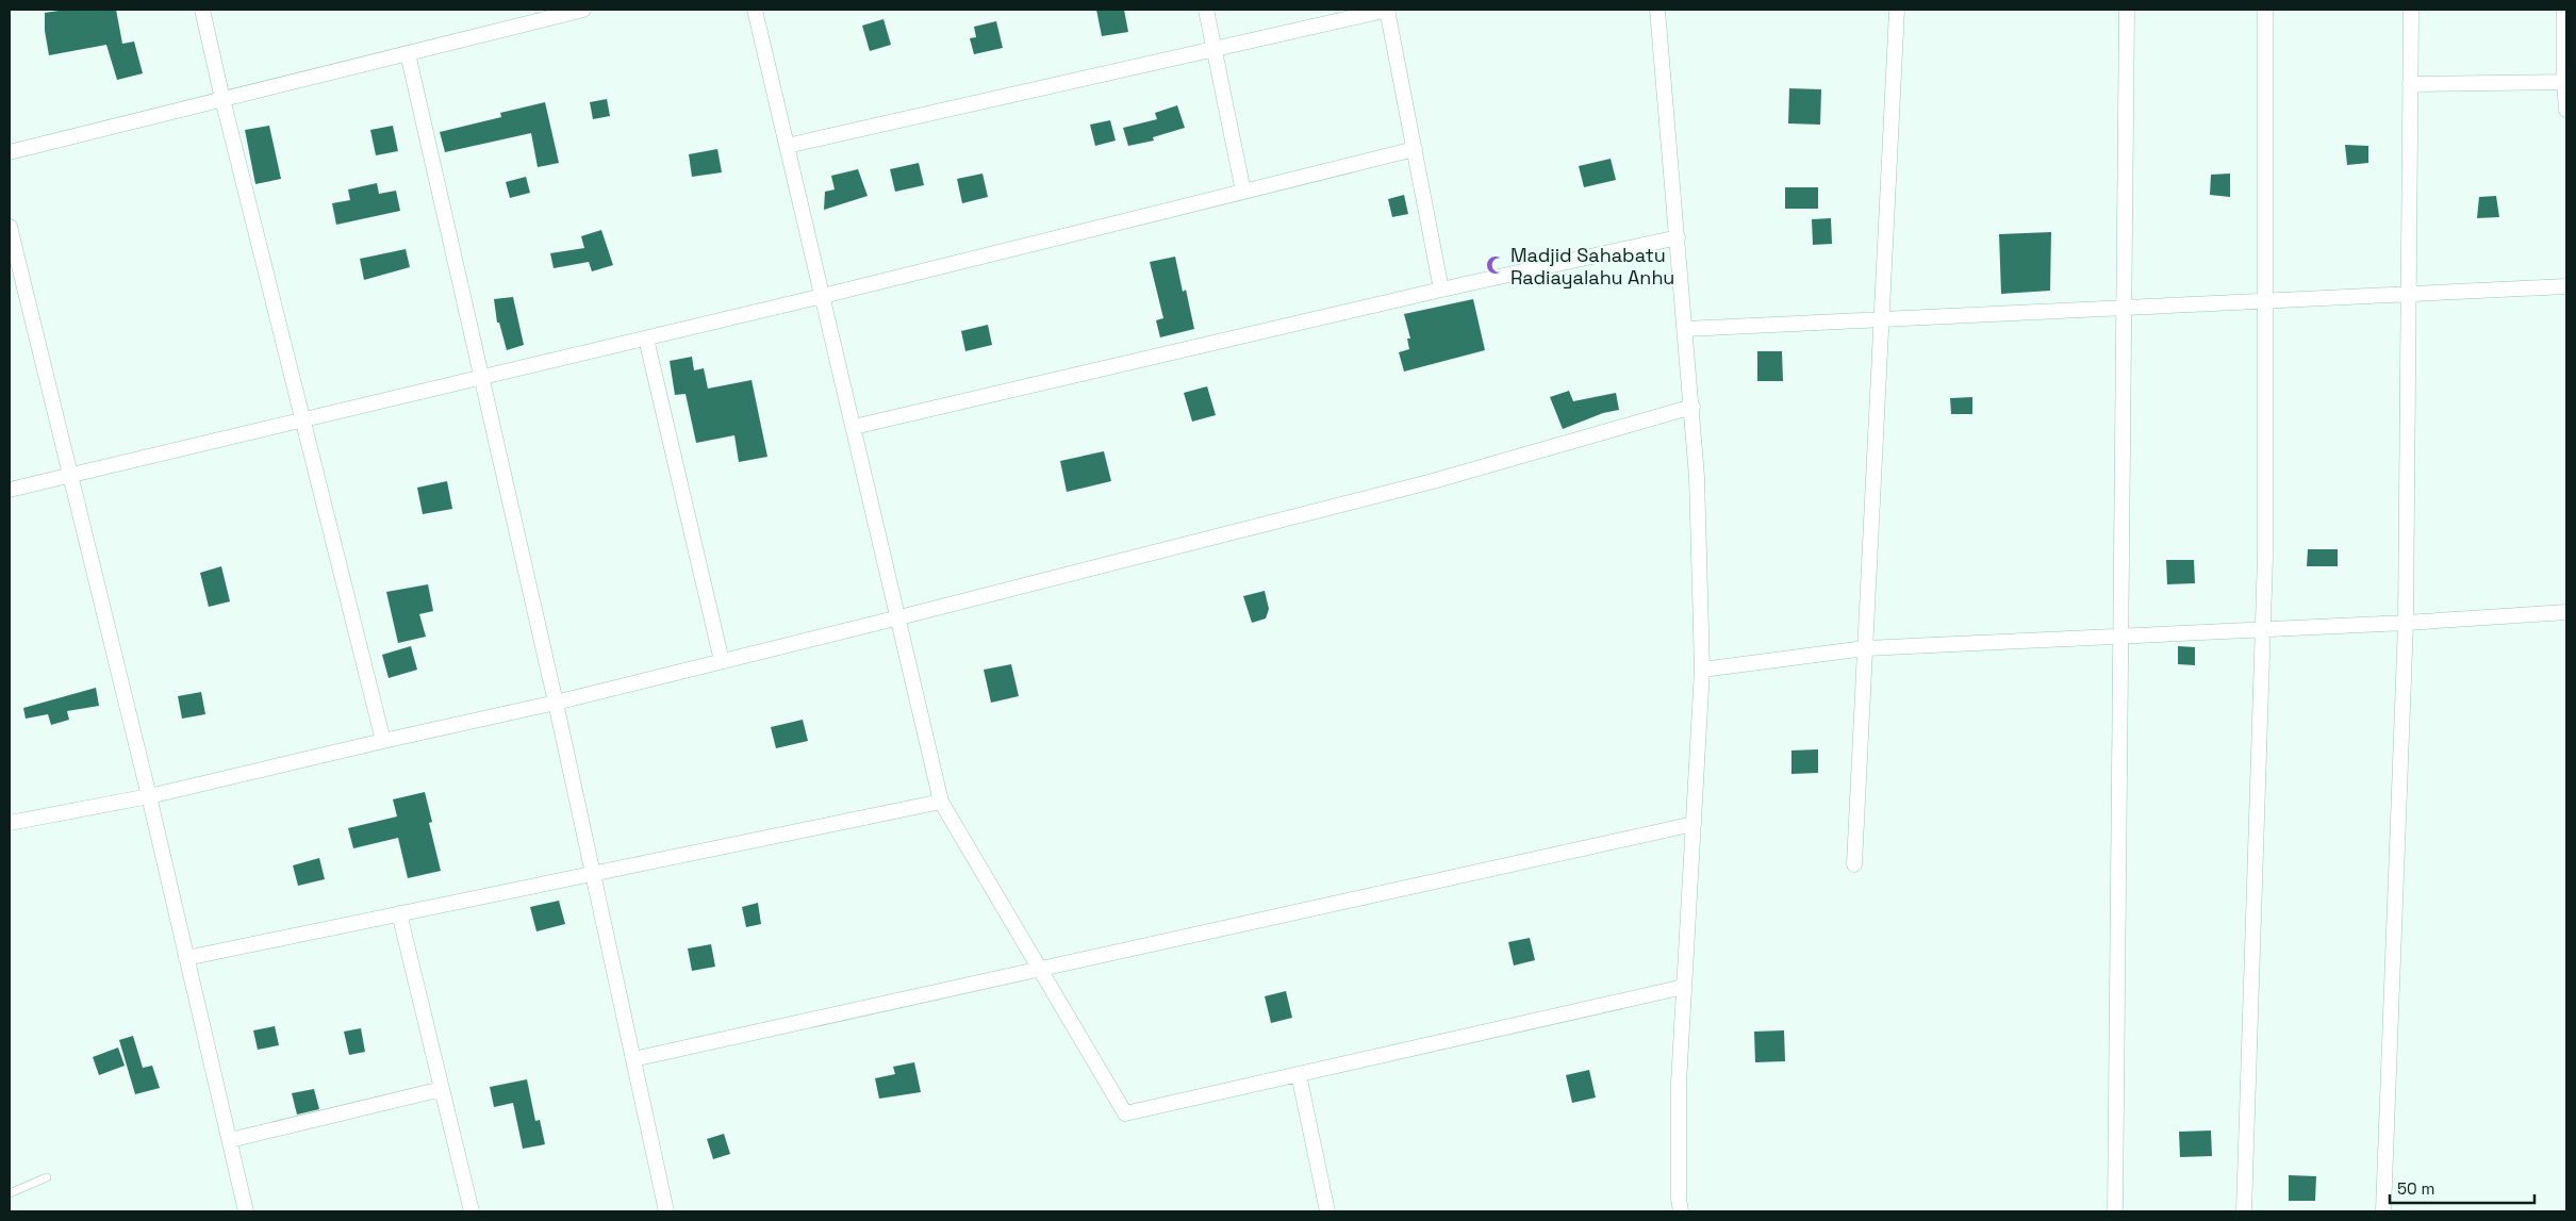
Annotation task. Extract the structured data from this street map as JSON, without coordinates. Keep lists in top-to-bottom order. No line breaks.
{"places":{"mosque":["Madjid Sahabatu Radiayalahu Anhu"]},"scale_bar":"50 m"}
